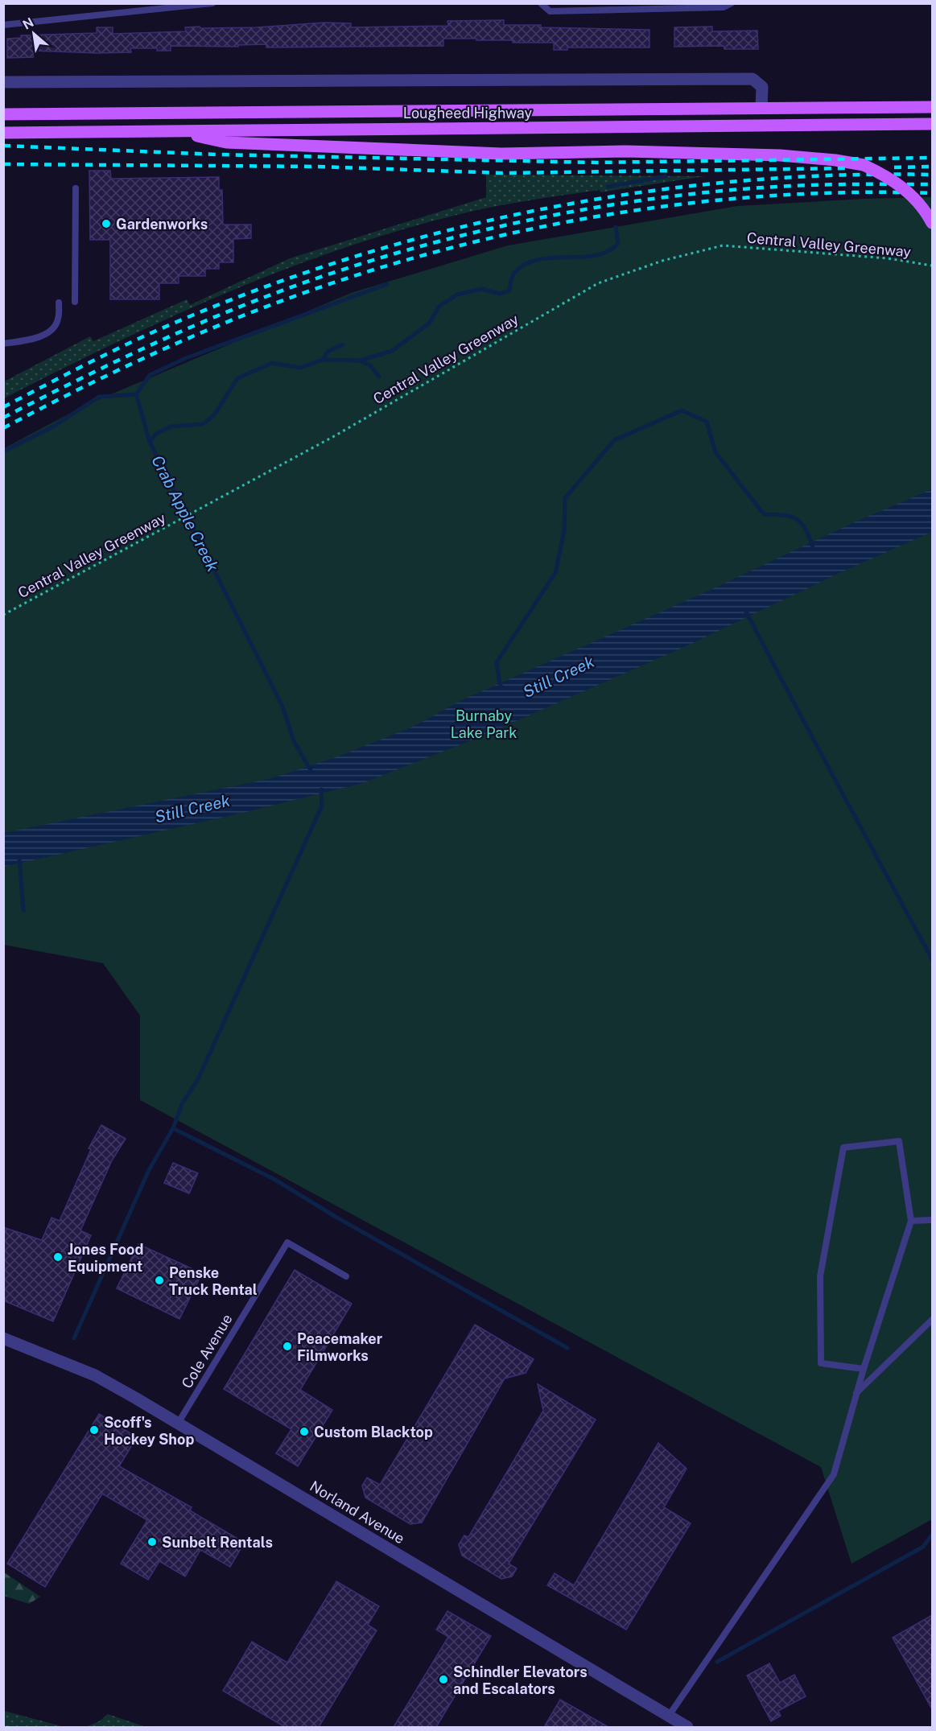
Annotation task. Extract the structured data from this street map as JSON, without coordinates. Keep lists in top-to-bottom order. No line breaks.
{"streets":{"main road":["Lougheed Highway"],"street":["Norland Avenue"],"lane":["Cole Avenue"],"path":["Central Valley Greenway"]},"crossings":[["Cole Avenue","Norland Avenue"]],"water":["Crab Apple Creek","Still Creek"],"parks":["Burnaby Lake Park"],"places":["Gardenworks","Jones Food Equipment","Penske Truck Rental","Peacemaker Filmworks","Scoff's Hockey Shop","Custom Blacktop","Sunbelt Rentals","Schindler Elevators and Escalators"],"north":"top left"}
